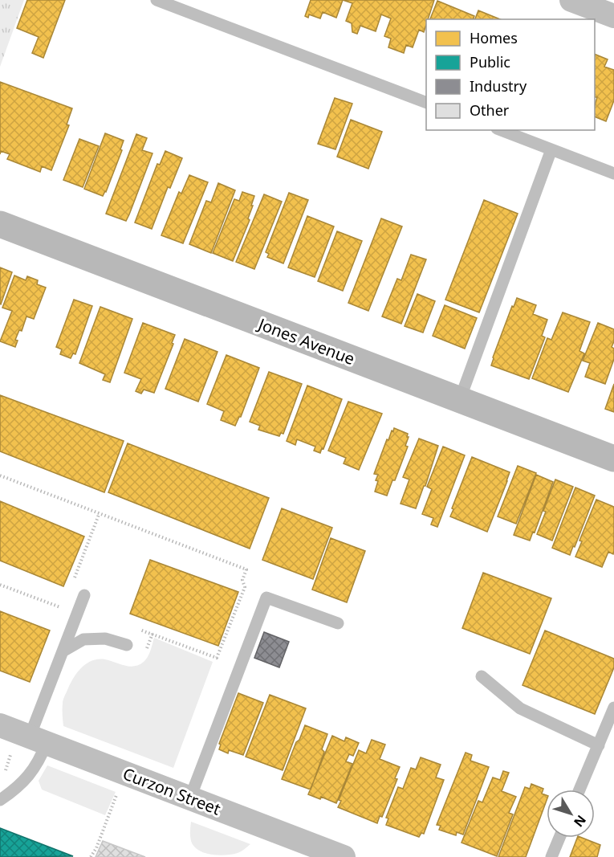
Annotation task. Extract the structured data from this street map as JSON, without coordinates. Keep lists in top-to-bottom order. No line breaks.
{"streets":{"street":["Jones Avenue","Curzon Street"]},"legend":["Homes","Public","Industry","Other"],"north":"bottom right"}
